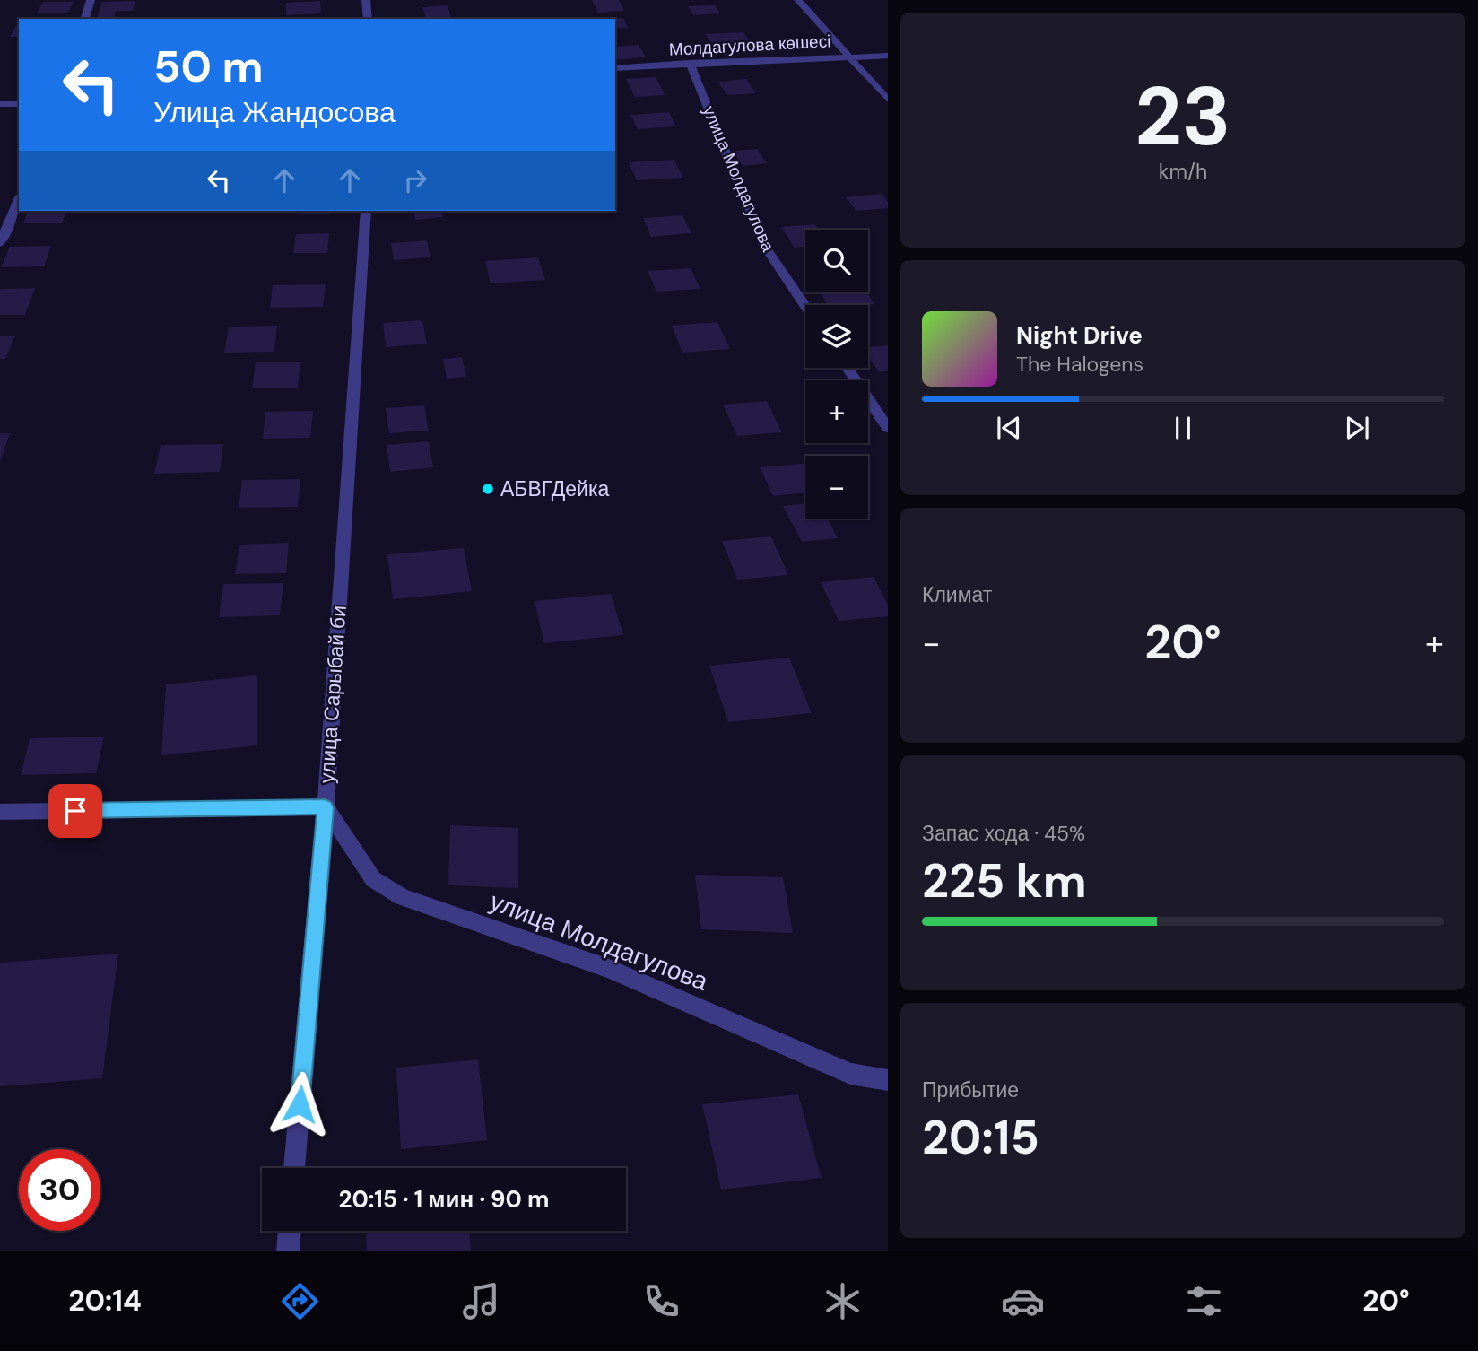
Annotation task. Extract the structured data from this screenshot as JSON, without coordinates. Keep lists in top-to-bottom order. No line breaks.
{"streets":{"street":["Молдагулова көшесі","улица Молдагулова","улица Сарыбай би"]},"crossings":[["Молдагулова көшесі","улица Молдагулова"],["улица Молдагулова","улица Сарыбай би"]],"places":["АБВГДейка"],"page":{"tile":[["23","km/h"],"Климат",["Запас хода · 45%","225 km"],["Прибытие","20:15"]],"turn":["50 m","Улица Жандосова"],"map_buttons":["+","−"],"song":["Night Drive","The Halogens"],"heat":["−","20°","+"],"limit":"30","trip":"20:15 · 1 мин · 90 m","tabs":["20:14","20°"]}}
